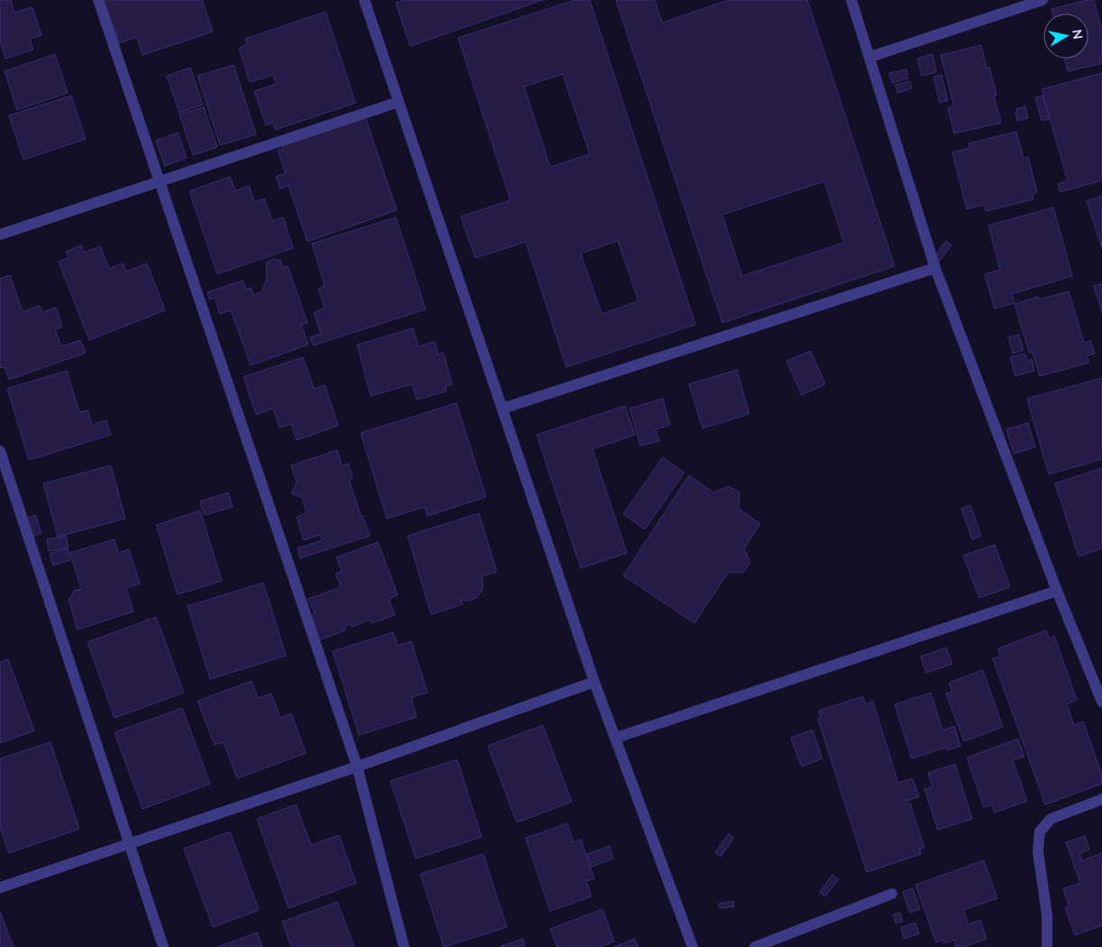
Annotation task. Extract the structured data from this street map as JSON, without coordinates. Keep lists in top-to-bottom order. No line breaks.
{"north":"right"}
